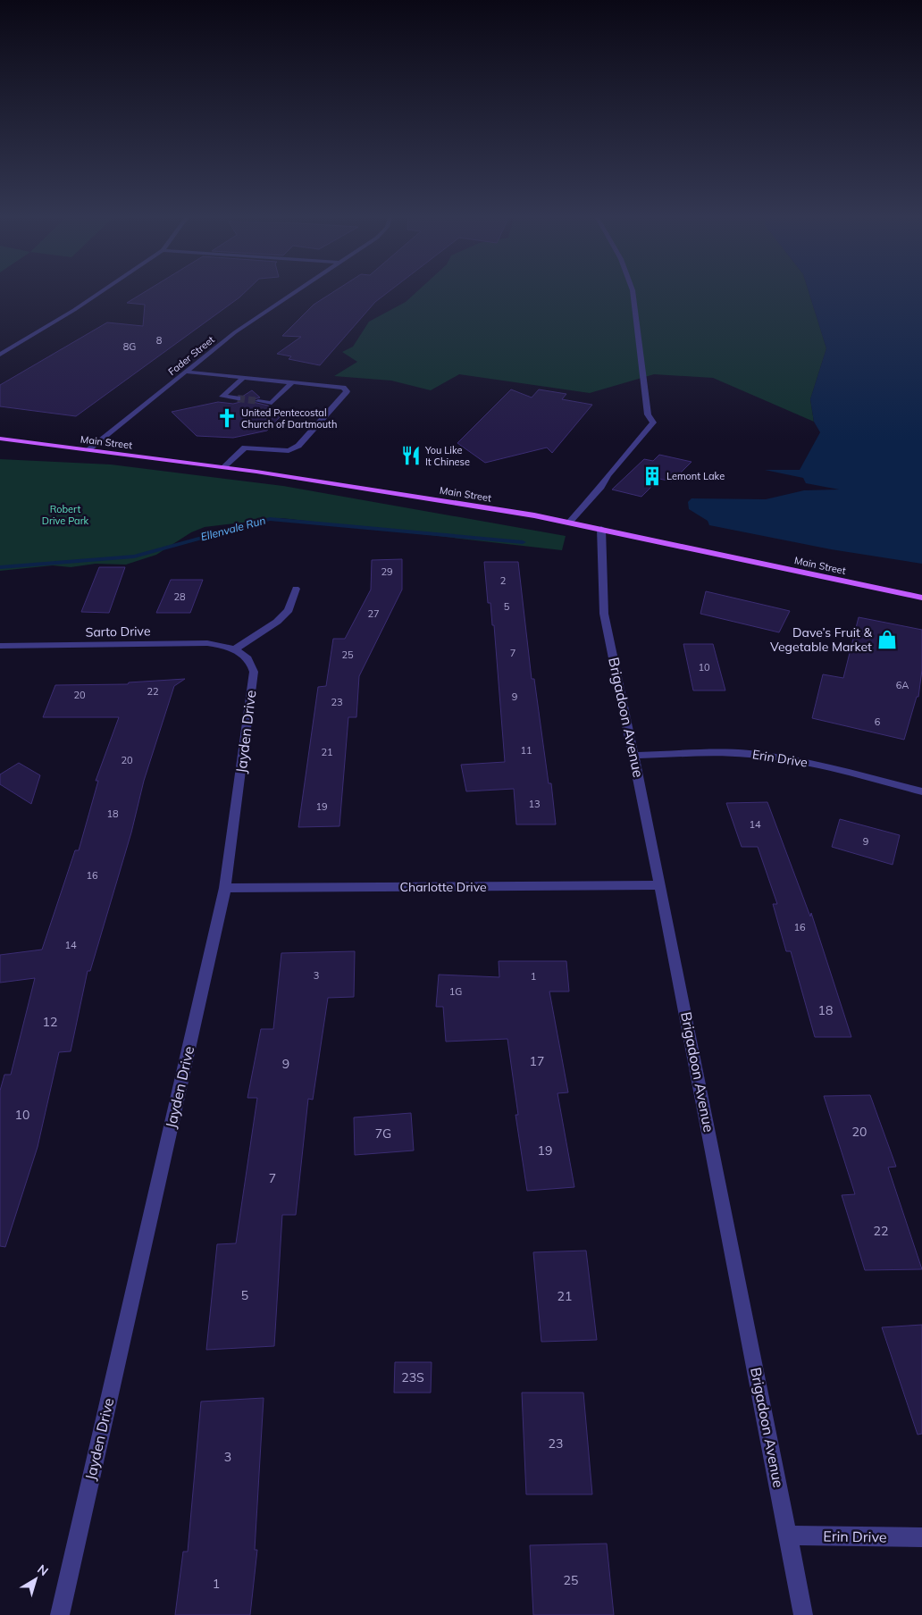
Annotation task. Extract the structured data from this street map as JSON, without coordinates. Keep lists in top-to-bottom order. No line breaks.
{"streets":{"main road":["Main Street"],"street":["Fader Street","Sarto Drive","Brigadoon Avenue","Jayden Drive","Erin Drive","Charlotte Drive"]},"crossings":[["Fader Street","Main Street"],["Main Street","Brigadoon Avenue"],["Sarto Drive","Jayden Drive"],["Brigadoon Avenue","Erin Drive"],["Brigadoon Avenue","Charlotte Drive"],["Jayden Drive","Charlotte Drive"]],"water":["Ellenvale Run"],"parks":["Robert Drive Park"],"places":{"church":["United Pentecostal Church of Dartmouth"],"restaurant":["You Like It Chinese"],"building":["Lemont Lake"],"shop":["Dave’s Fruit & Vegetable Market"]},"house_numbers":["8","8G","29","2","28","5","27","7","25","10","6A","22","20","9","23","6","11","21","20","13","19","18","14","9","16","16","14","3","1","1G","18","12","17","9","10","20","7G","19","7","22","5","21","23S","23","3","25","1"],"north":"top right"}
